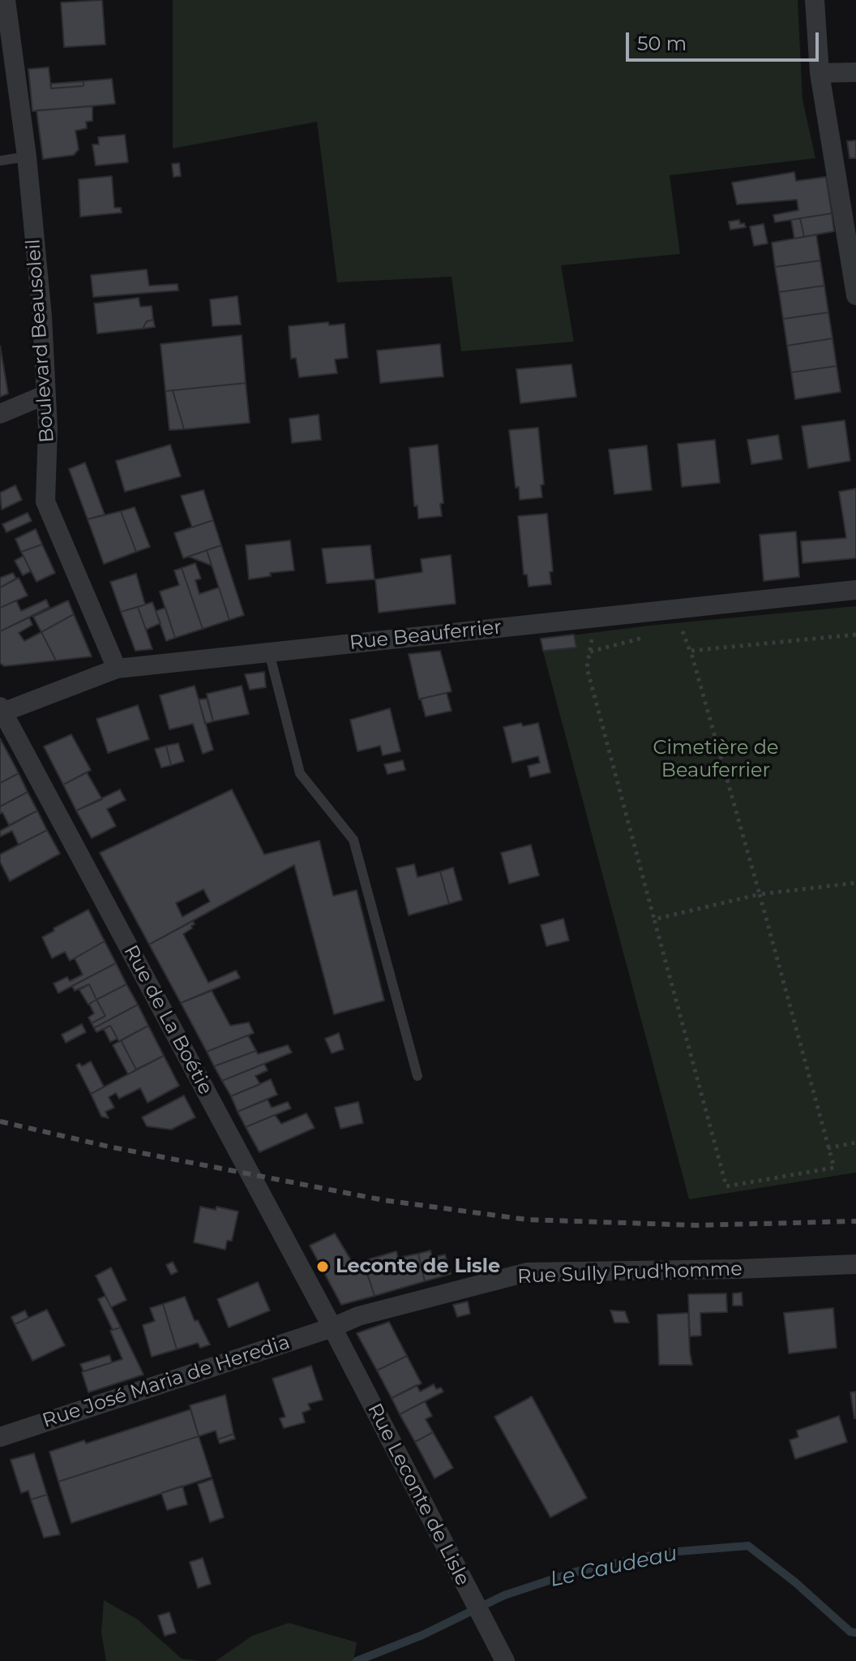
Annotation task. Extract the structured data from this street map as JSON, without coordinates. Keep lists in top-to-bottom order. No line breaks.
{"streets":{"street":["Boulevard Beausoleil","Rue Beauferrier","Rue de La Boétie","Rue Sully Prud'homme","Rue José Maria de Heredia","Rue Leconte de Lisle"]},"crossings":[["Boulevard Beausoleil","Rue Beauferrier"],["Rue Beauferrier","Rue de La Boétie"],["Rue de La Boétie","Rue Sully Prud'homme"],["Rue de La Boétie","Rue José Maria de Heredia"],["Rue de La Boétie","Rue Leconte de Lisle"],["Rue Sully Prud'homme","Rue José Maria de Heredia"],["Rue Sully Prud'homme","Rue Leconte de Lisle"],["Rue José Maria de Heredia","Rue Leconte de Lisle"]],"water":["Le Caudeau"],"parks":["Cimetière de Beauferrier"],"places":["Leconte de Lisle"],"scale_bar":"50 m"}
